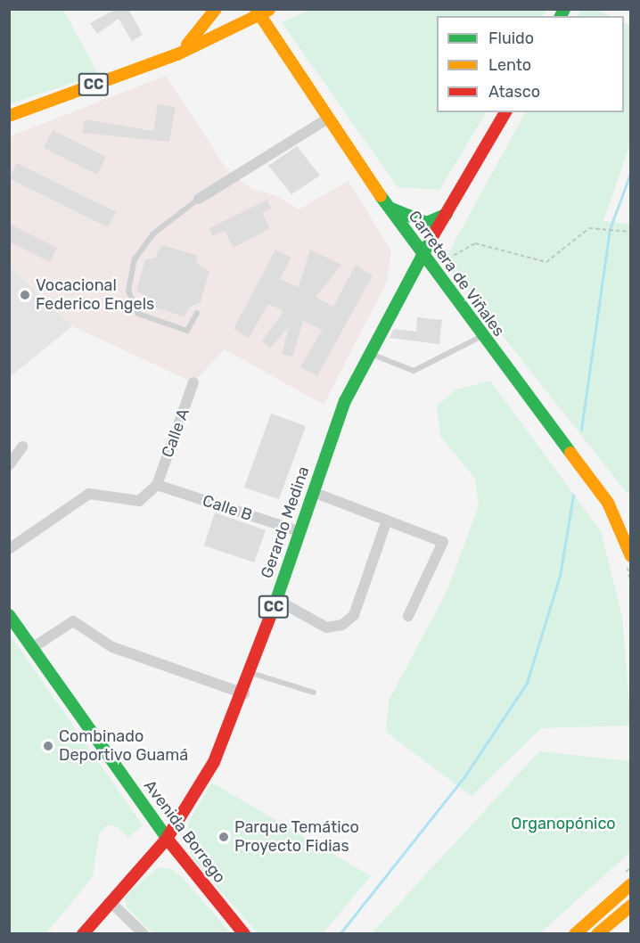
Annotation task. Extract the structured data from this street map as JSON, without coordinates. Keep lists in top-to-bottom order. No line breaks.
{"streets":{"main road":["CC","Carretera de Viñales","Gerardo Medina","Avenida Borrego"],"street":["Calle A","Calle B"]},"crossings":[["CC","Carretera de Viñales"],["Carretera de Viñales","Gerardo Medina"],["Calle A","Calle B"],["Calle B","Gerardo Medina"],["Gerardo Medina","Avenida Borrego"]],"parks":["Organopónico"],"places":["Vocacional Federico Engels","Combinado Deportivo Guamá","Parque Temático Proyecto Fidias"],"legend":["Fluido","Lento","Atasco"]}
